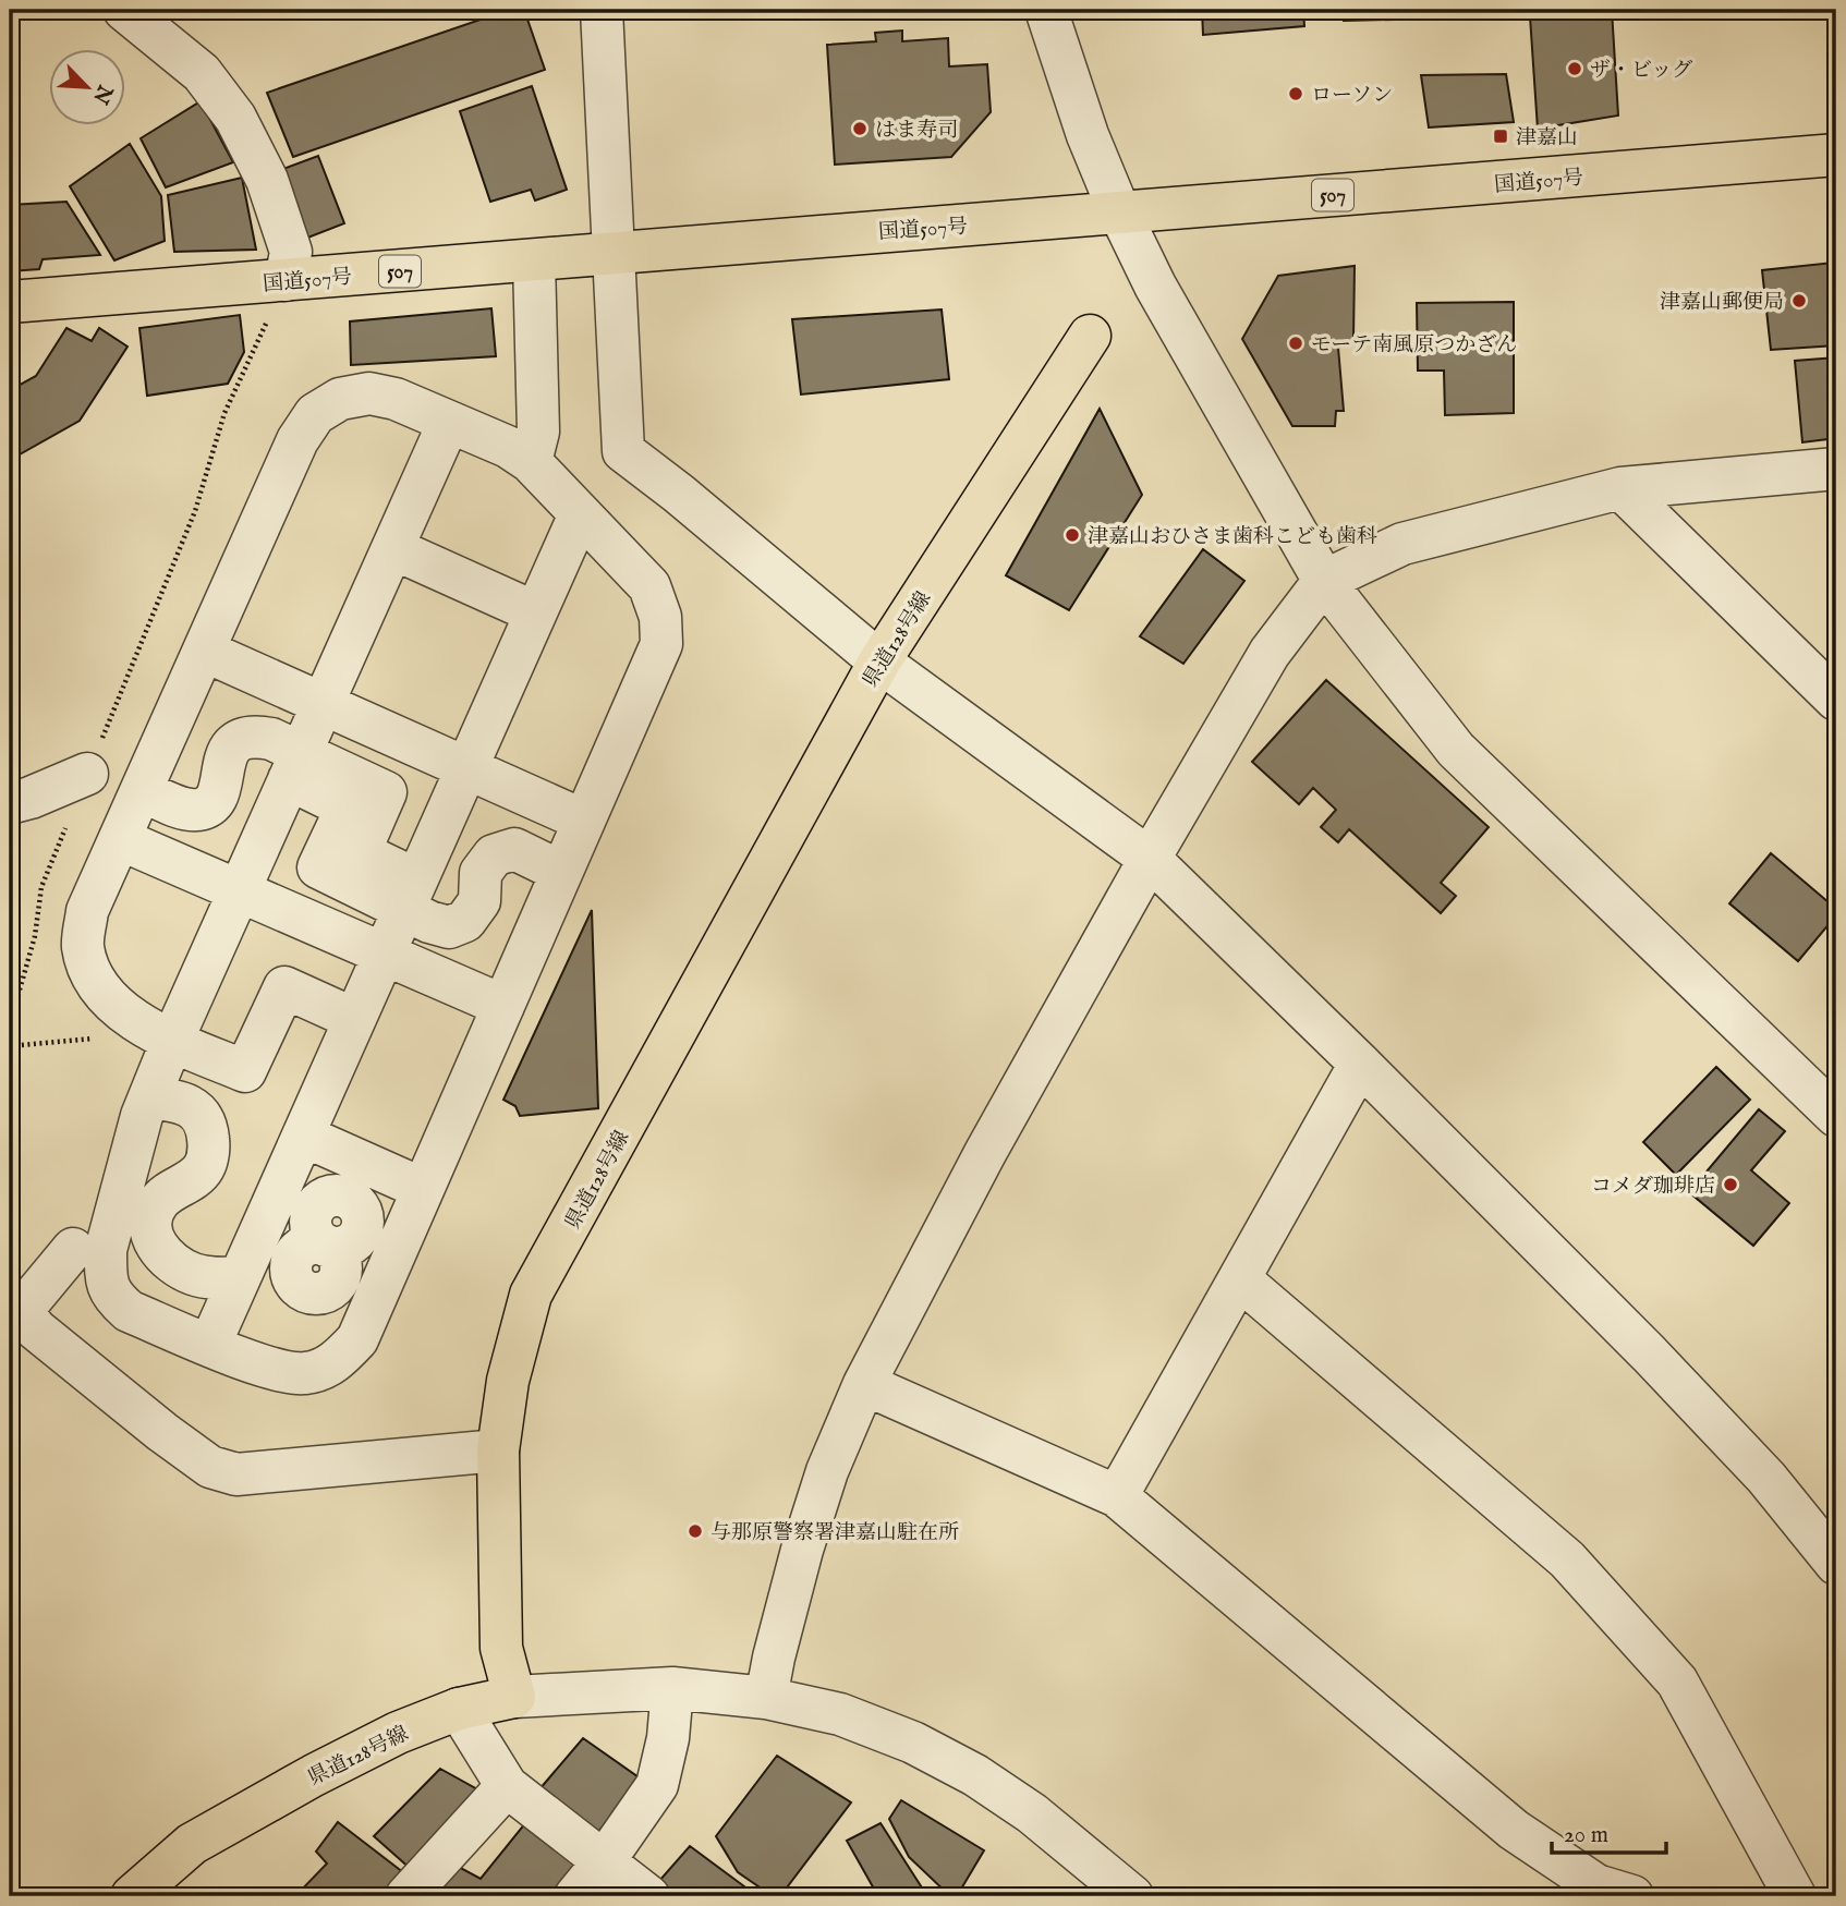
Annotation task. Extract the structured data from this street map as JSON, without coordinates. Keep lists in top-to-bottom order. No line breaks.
{"streets":{"main road":["国道507号","507","県道128号線"]},"places":{"other":["ザ・ビッグ","ローソン","はま寿司","津嘉山郵便局","モーテ南風原つかざん","津嘉山おひさま歯科こども歯科","コメダ珈琲店","与那原警察署津嘉山駐在所"],"transit":["津嘉山"]},"scale_bar":"20 m","north":"bottom right"}
